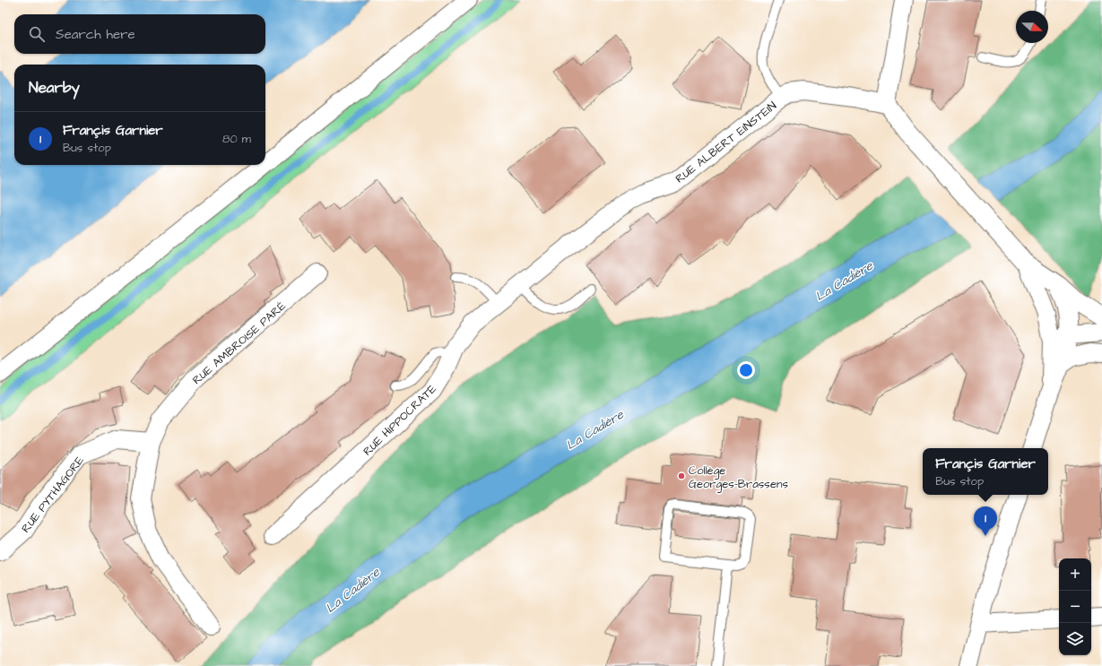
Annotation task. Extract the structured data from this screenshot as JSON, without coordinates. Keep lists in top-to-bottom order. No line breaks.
{"streets":{"street":["RUE ALBERT EINSTEIN","RUE AMBROISE PARÉ","RUE HIPPOCRATE","RUE PYTHAGORE"]},"crossings":[["RUE ALBERT EINSTEIN","RUE HIPPOCRATE"],["RUE AMBROISE PARÉ","RUE PYTHAGORE"]],"water":["La Cadière"],"places":["Collège Georges-Brassens"],"north":"right","page":{"search":"Search here","heading":"Nearby","list":[{"mark":"1","name":"Françis Garnier","note":"Bus stop","value":"80 m"}],"popup":["Françis Garnier","Bus stop"],"pins":"1","map_buttons":["+","−"]}}
